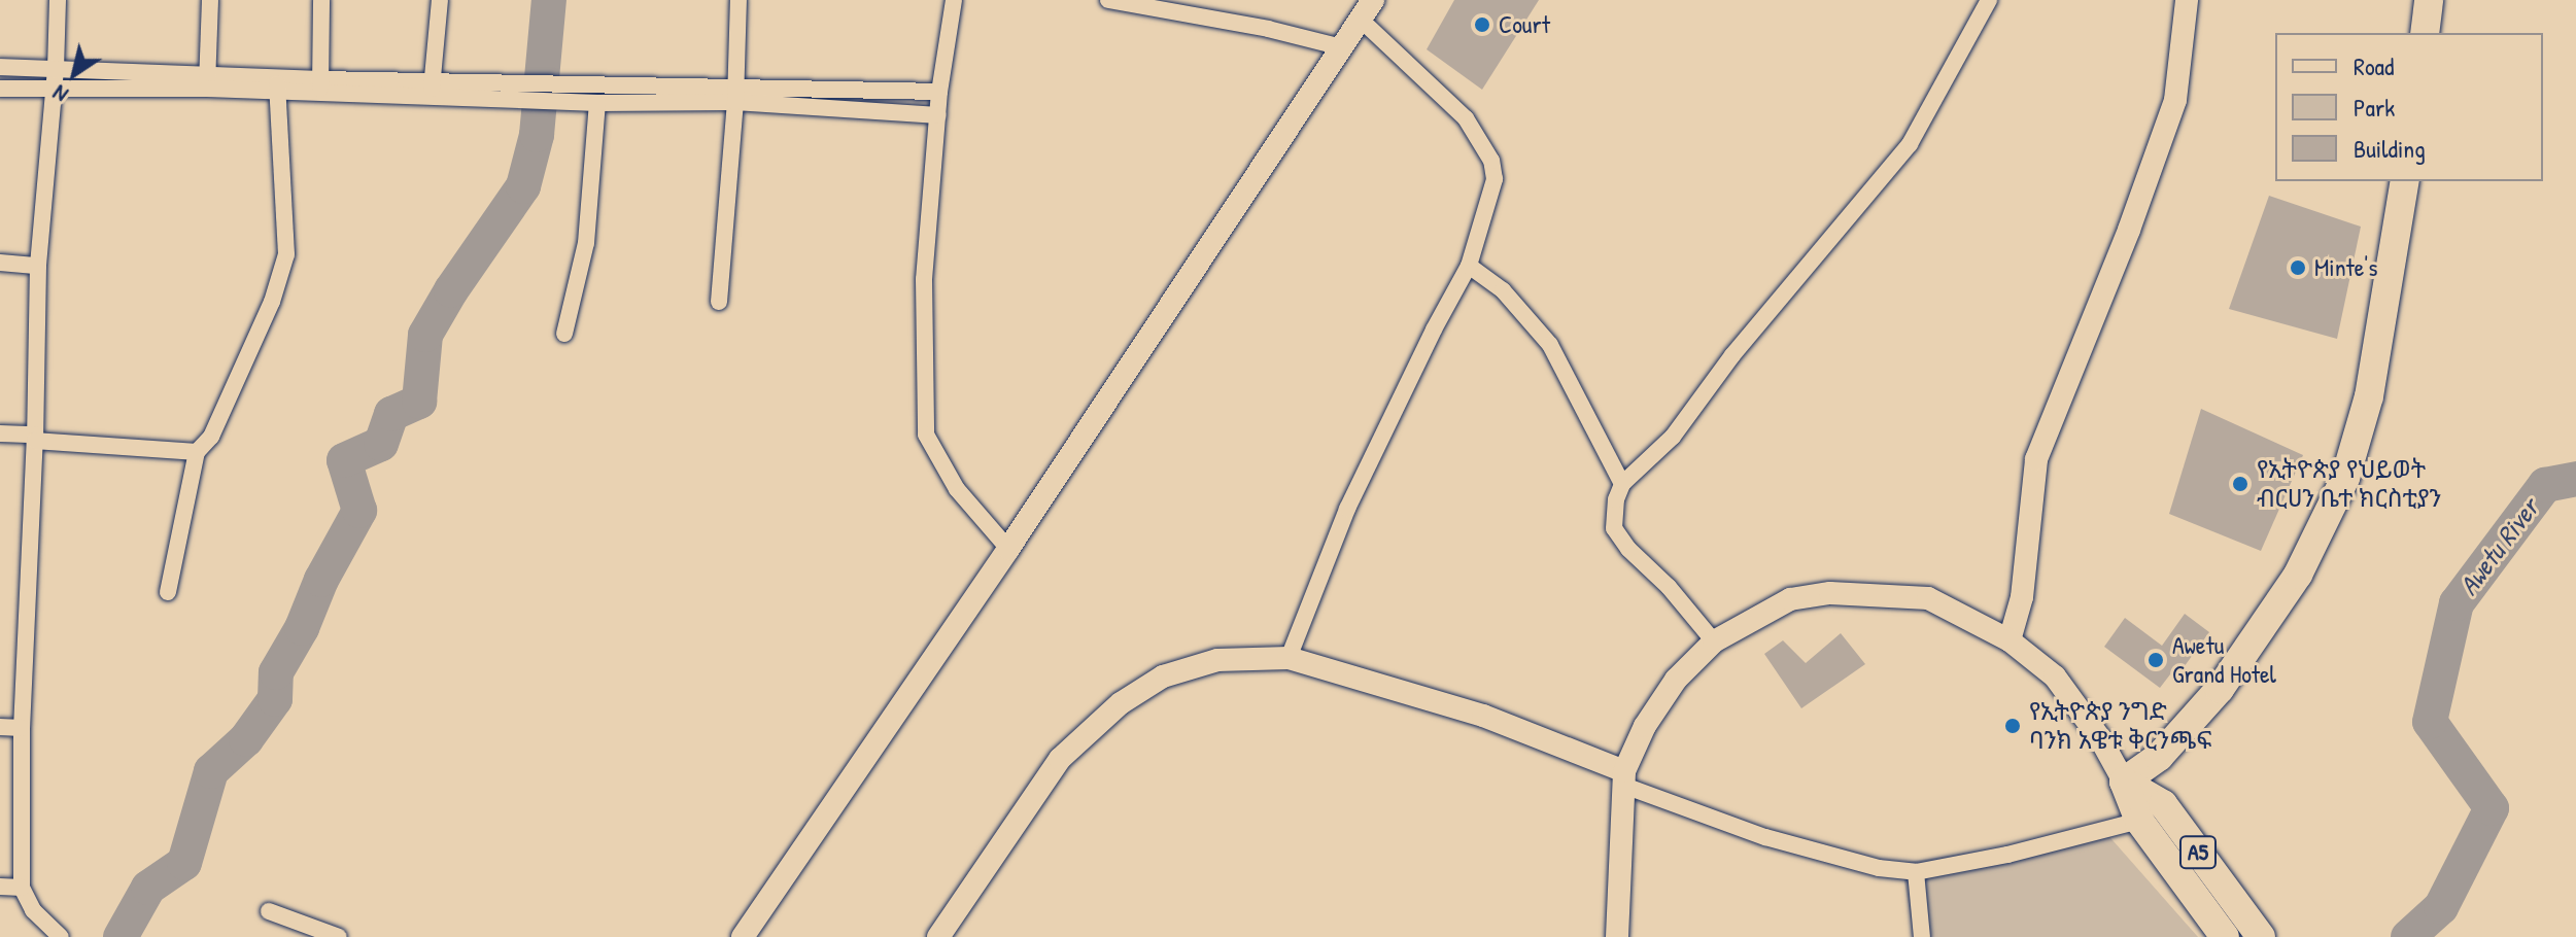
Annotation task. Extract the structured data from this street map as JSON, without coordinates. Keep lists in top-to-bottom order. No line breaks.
{"streets":{"highway":["A5"]},"water":["Awetu River"],"places":["Court","Minte's","የኢትዮጵያ የህይወት ብርሀን ቤተ ክርስቲያን","Awetu Grand Hotel","የኢትዮጵያ ንግድ ባንክ አዌቱ ቅርንጫፍ"],"legend":["Road","Park","Building"],"north":"bottom left"}
